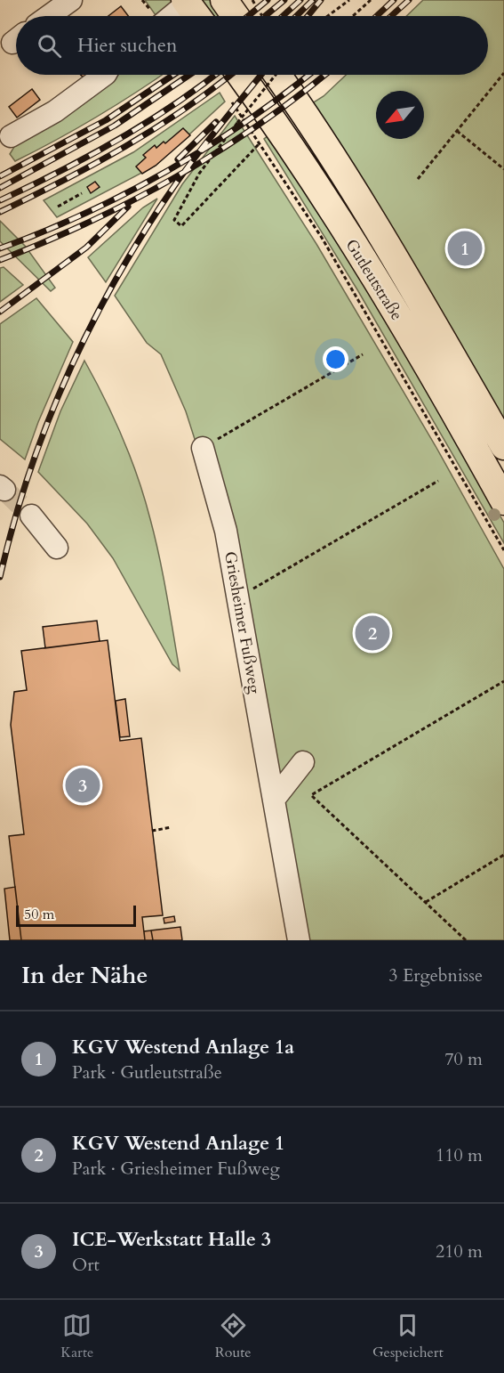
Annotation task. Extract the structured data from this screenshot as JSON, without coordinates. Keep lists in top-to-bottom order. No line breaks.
{"streets":{"main road":["Gutleutstraße"],"street":["Griesheimer Fußweg"]},"scale_bar":"50 m","north":"bottom left","page":{"search":"Hier suchen","pins":["1","2","3"],"scale":"50 m","heading":["In der Nähe","3 Ergebnisse"],"list":[{"mark":"1","name":"KGV Westend Anlage 1a","note":"Park · Gutleutstraße","value":"70 m"},{"mark":"2","name":"KGV Westend Anlage 1","note":"Park · Griesheimer Fußweg","value":"110 m"},{"mark":"3","name":"ICE-Werkstatt Halle 3","note":"Ort","value":"210 m"}],"nav":["Karte","Route","Gespeichert"]}}
